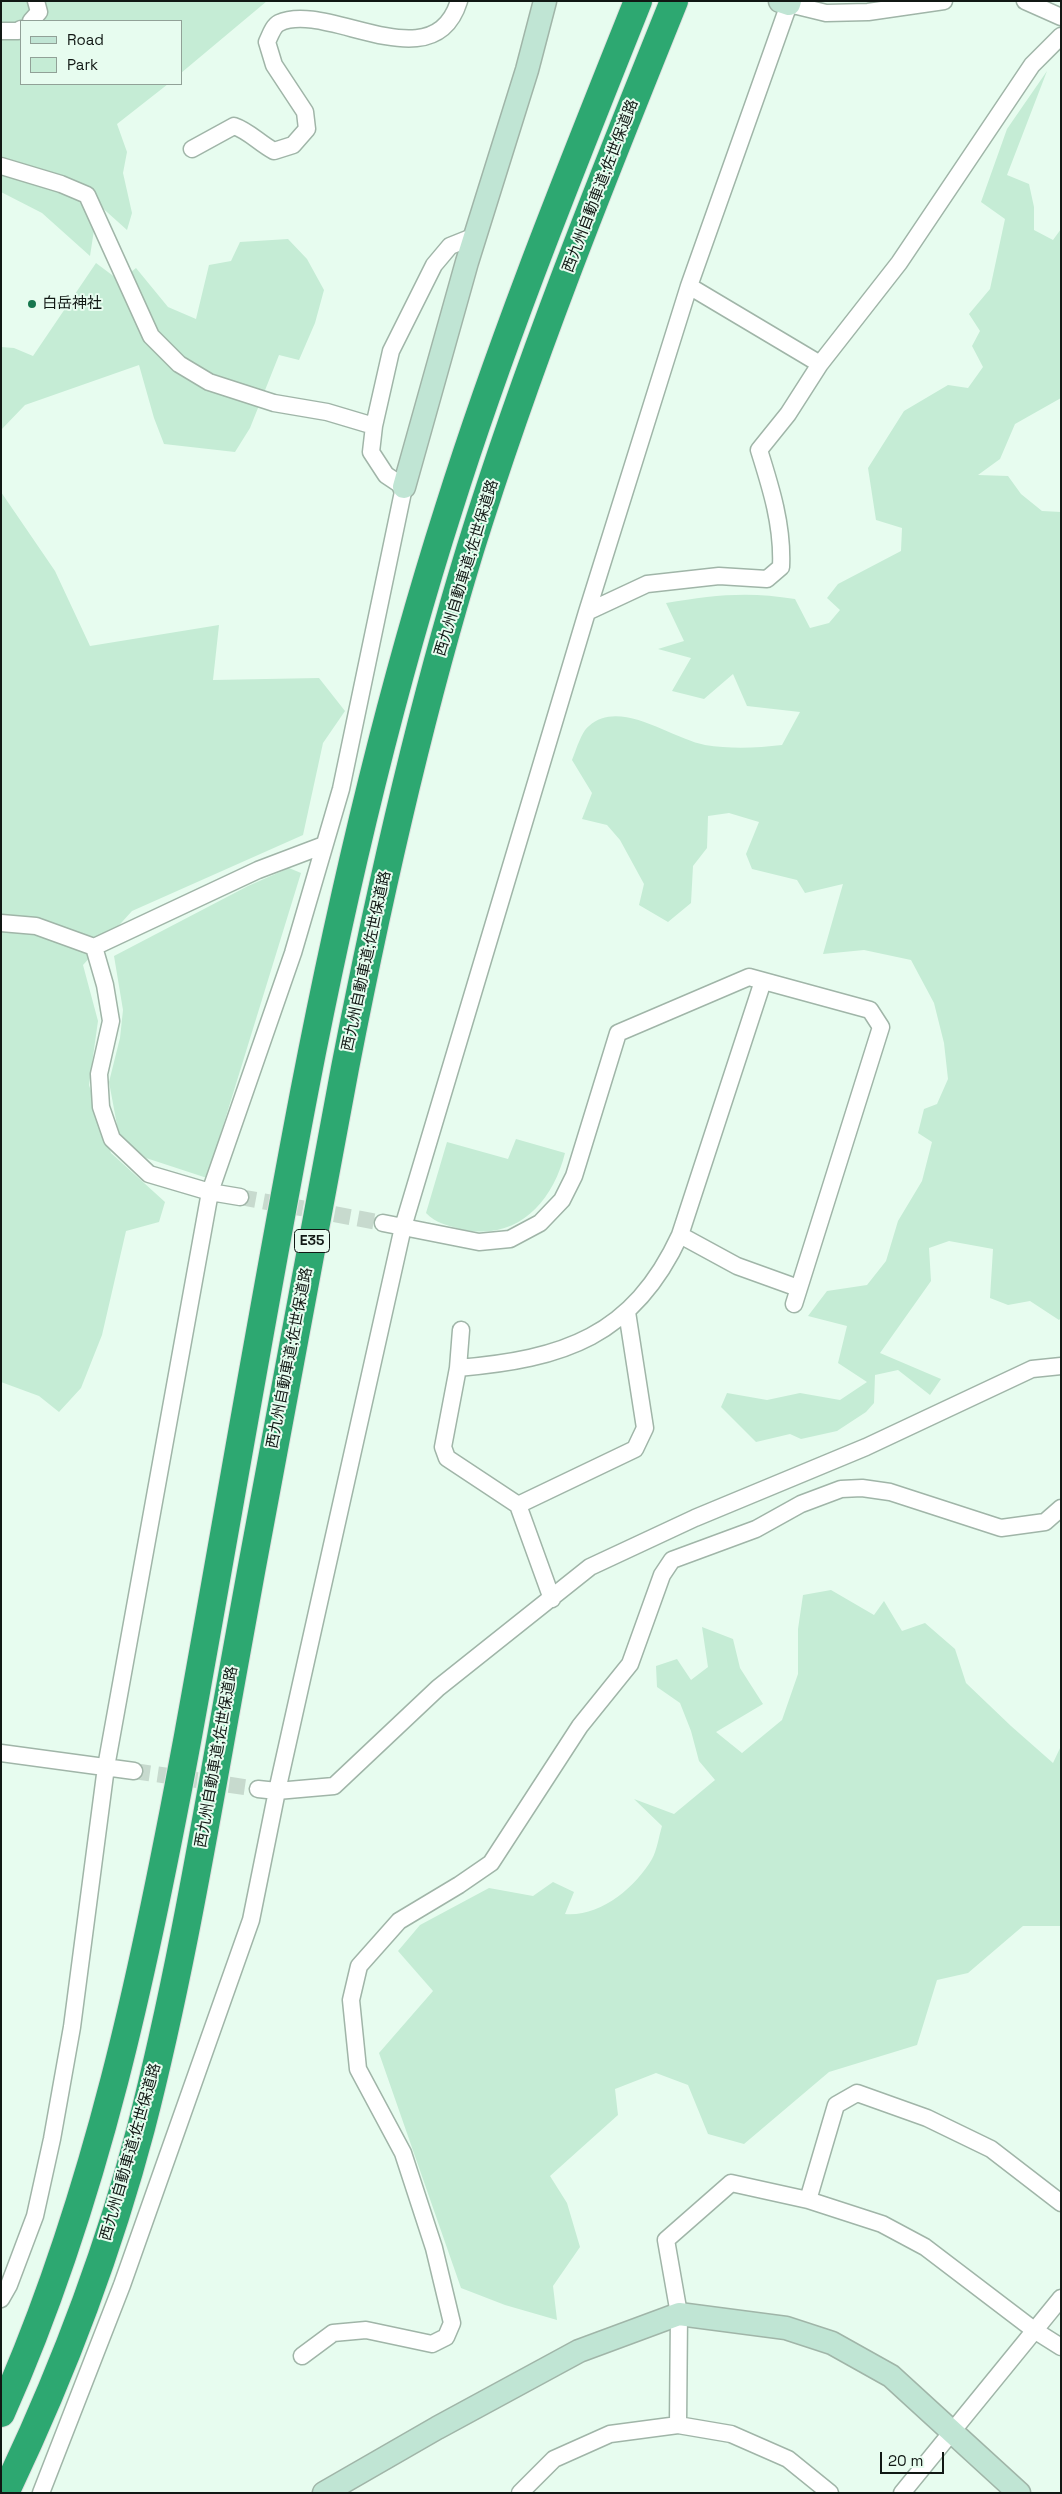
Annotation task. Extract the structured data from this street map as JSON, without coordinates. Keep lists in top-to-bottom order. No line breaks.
{"streets":{"highway":["西九州自動車道;佐世保道路","E35"]},"places":["白岳神社"],"legend":["Road","Park"],"scale_bar":"20 m"}
